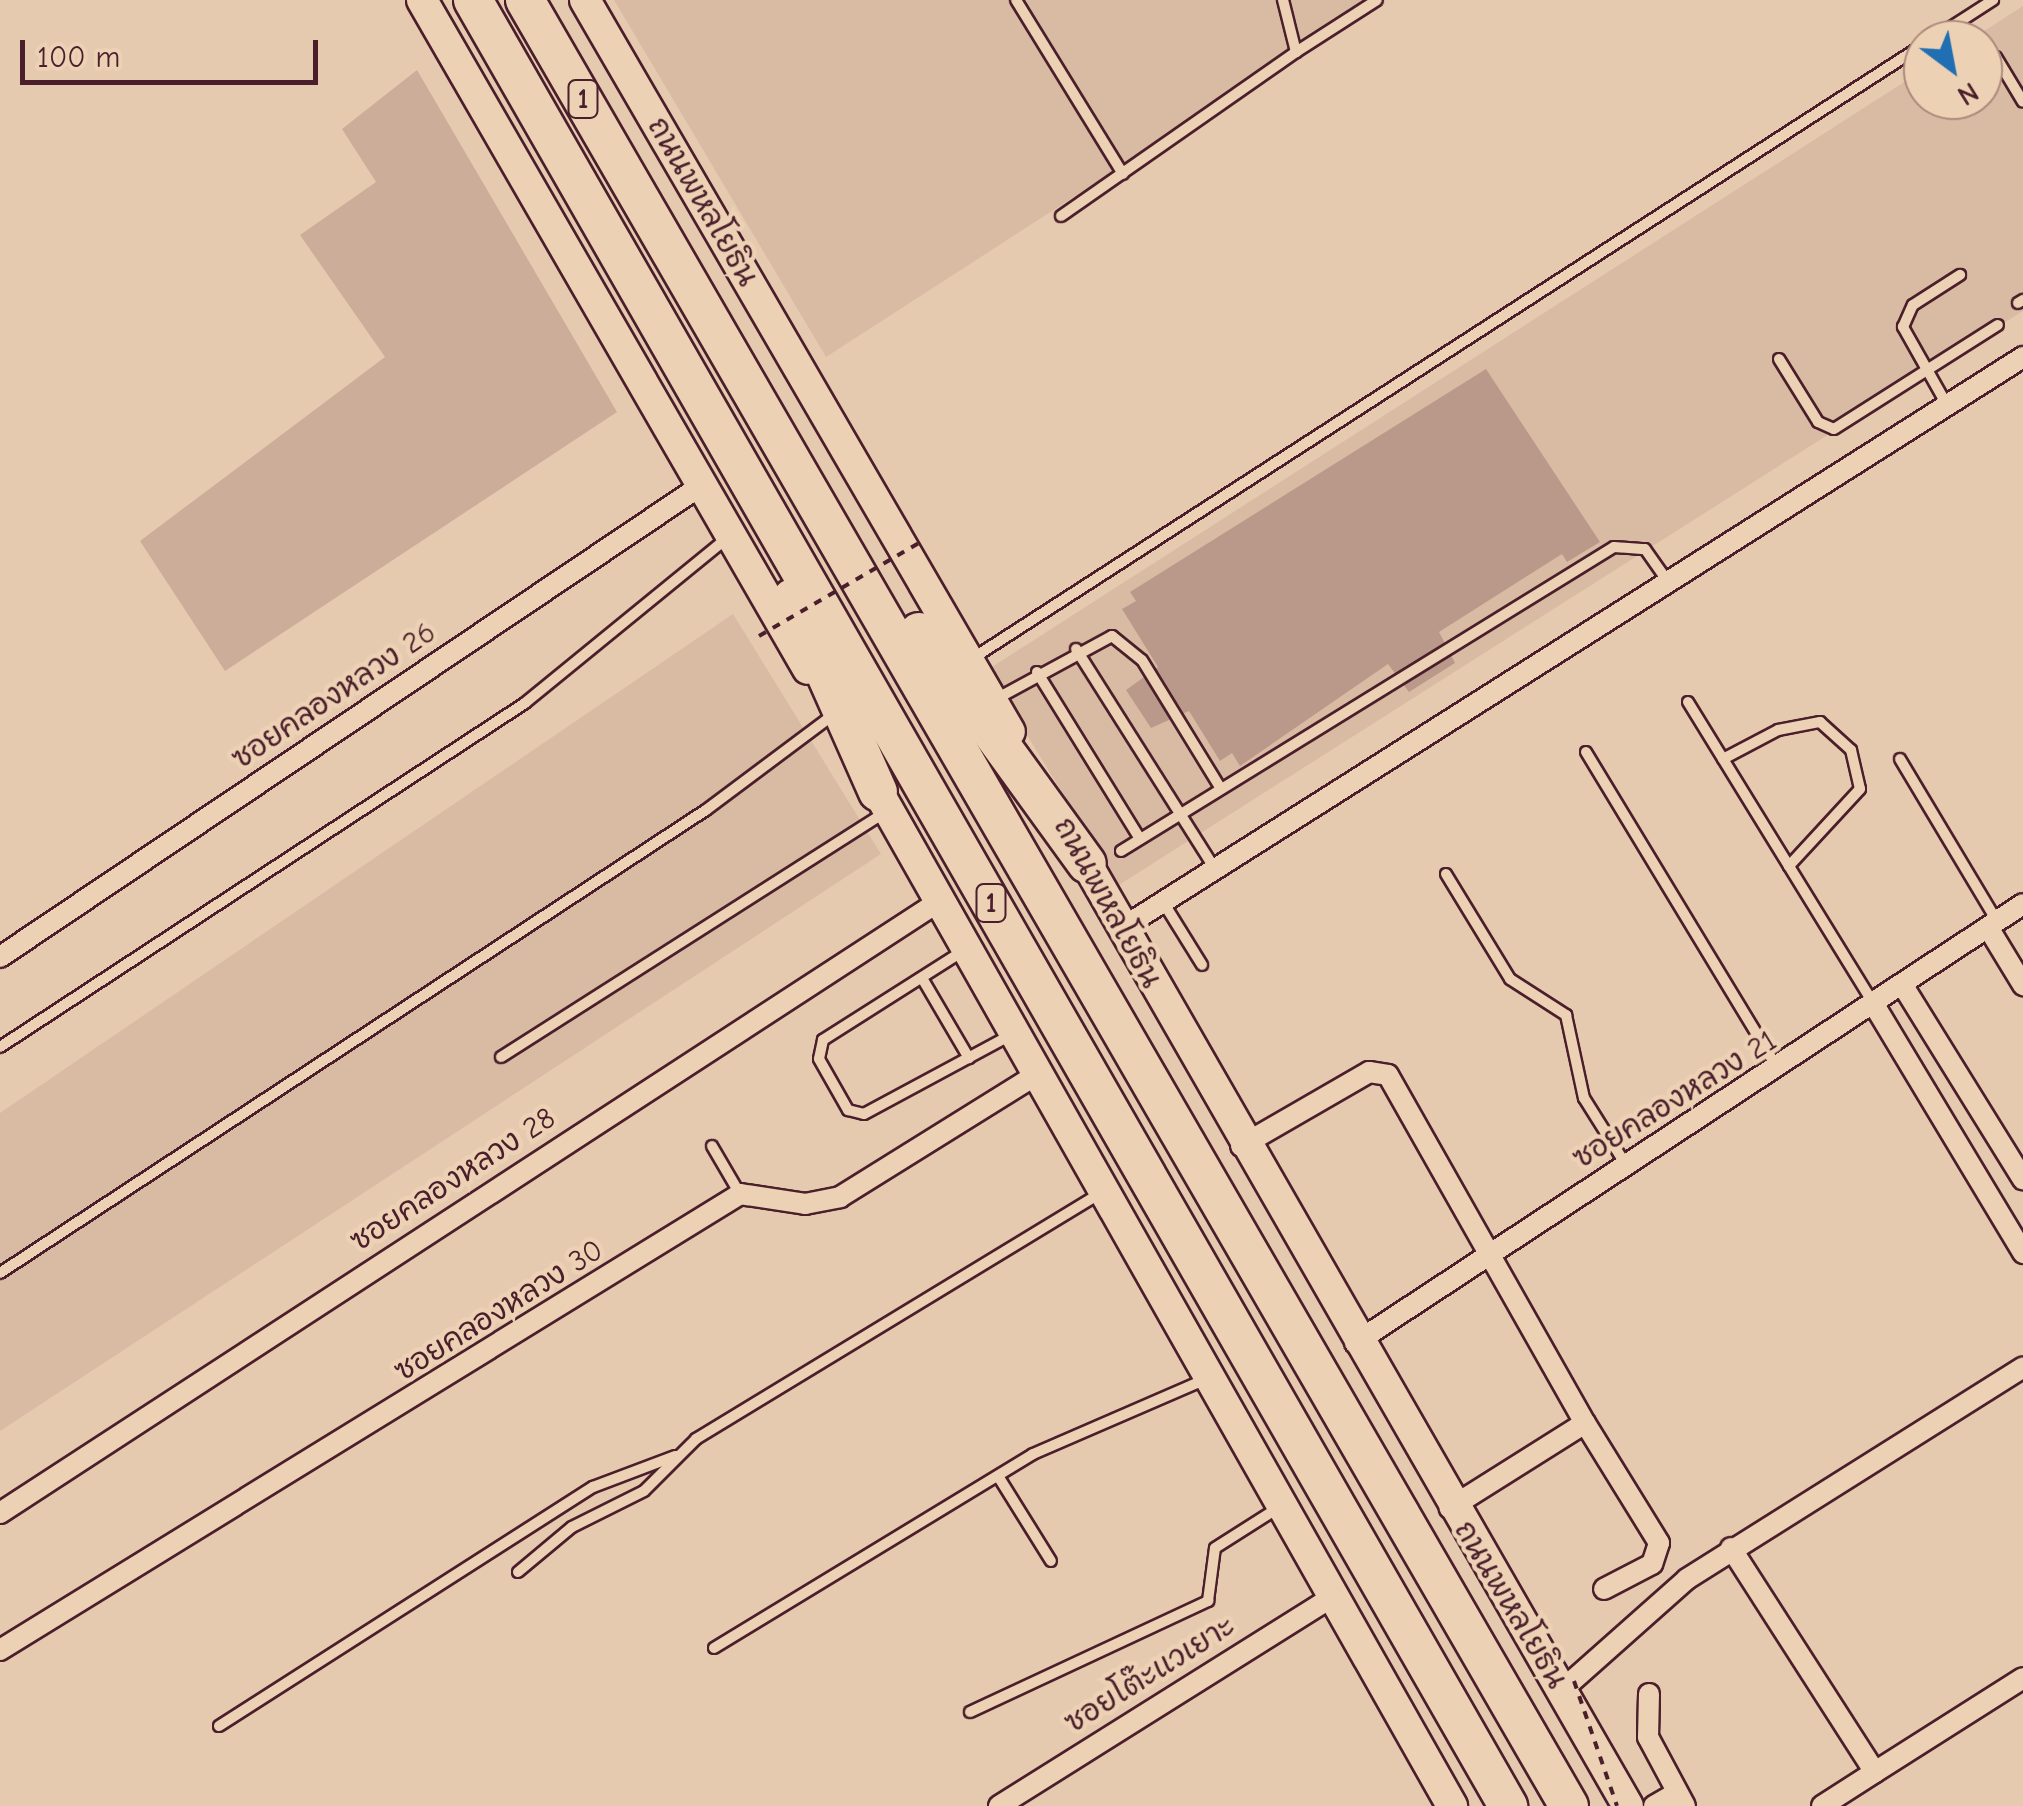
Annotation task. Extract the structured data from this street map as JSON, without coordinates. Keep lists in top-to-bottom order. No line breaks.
{"streets":{"highway":["1","ถนนพหลโยธิน"],"street":["ซอยคลองหลวง 26","ซอยคลองหลวง 21","ซอยคลองหลวง 28","ซอยคลองหลวง 30","ซอยโต๊ะแวเยาะ"]},"crossings":[["1","ซอยคลองหลวง 26"],["1","ซอยคลองหลวง 28"],["1","ซอยโต๊ะแวเยาะ"],["ถนนพหลโยธิน","ซอยคลองหลวง 21"]],"scale_bar":"100 m","north":"bottom right"}
